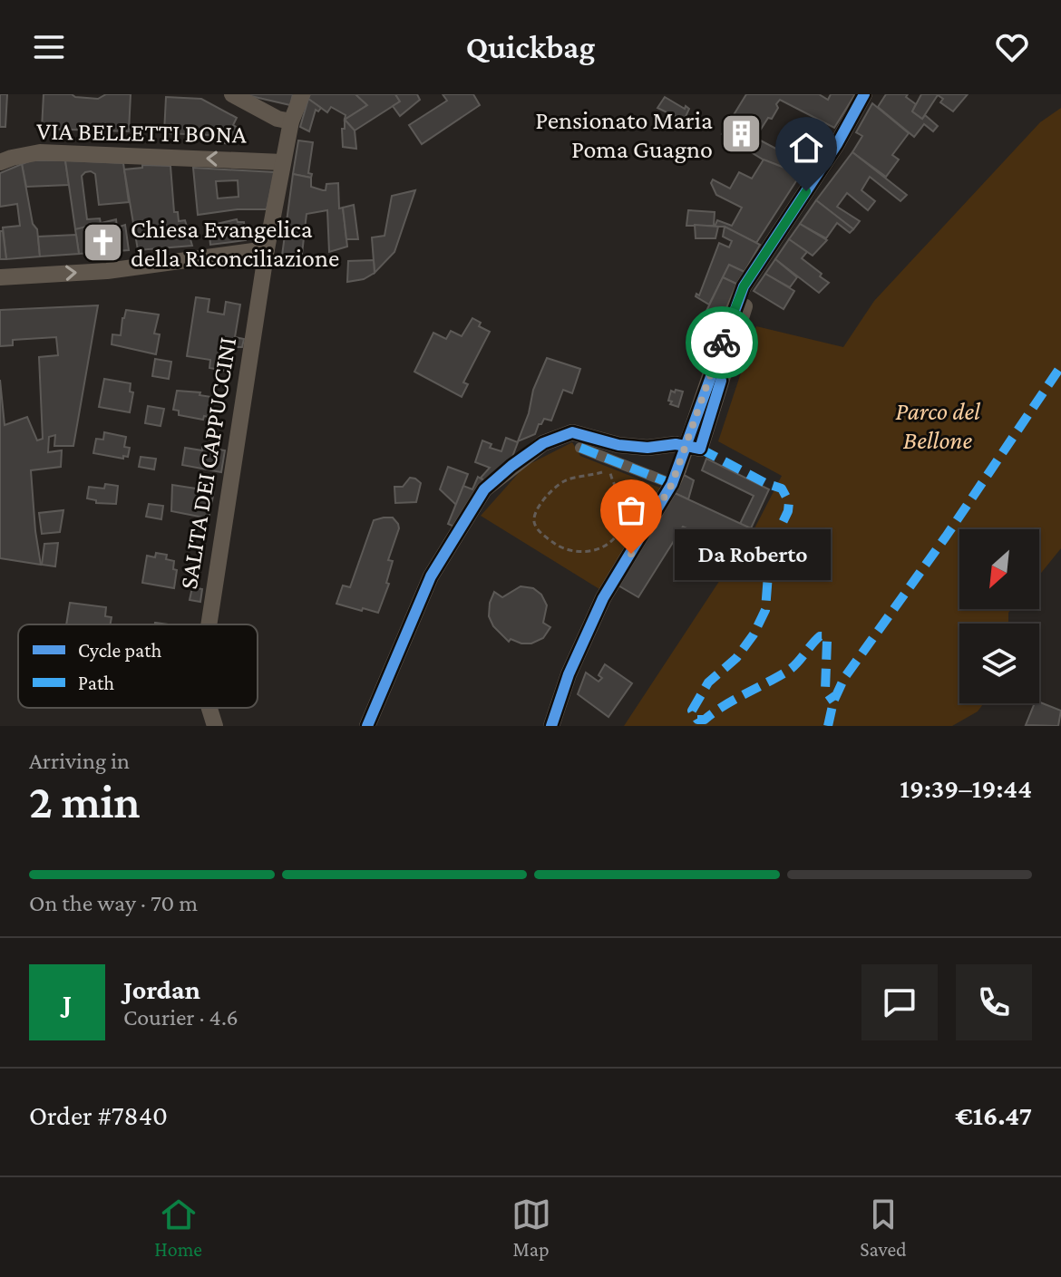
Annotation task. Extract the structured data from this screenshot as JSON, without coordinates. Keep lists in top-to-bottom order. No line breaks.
{"streets":{"street":["VIA BELLETTI BONA","SALITA DEI CAPPUCCINI"]},"crossings":[["VIA BELLETTI BONA","SALITA DEI CAPPUCCINI"]],"parks":["Parco del Bellone"],"places":{"building":["Pensionato Maria Poma Guagno"],"church":["Chiesa Evangelica della Riconciliazione"],"other":["Da Roberto"]},"legend":["Cycle path","Path"],"north":"bottom left","page":{"header":"Quickbag","bubble":"Da Roberto","heading":["2 min","Arriving in","19:39–19:44"],"panel":["Jordan","Courier · 4.6","Order #7840","€16.47"],"bar":"On the way · 70 m","round":"J","tabs":["Home","Map","Saved"]}}
